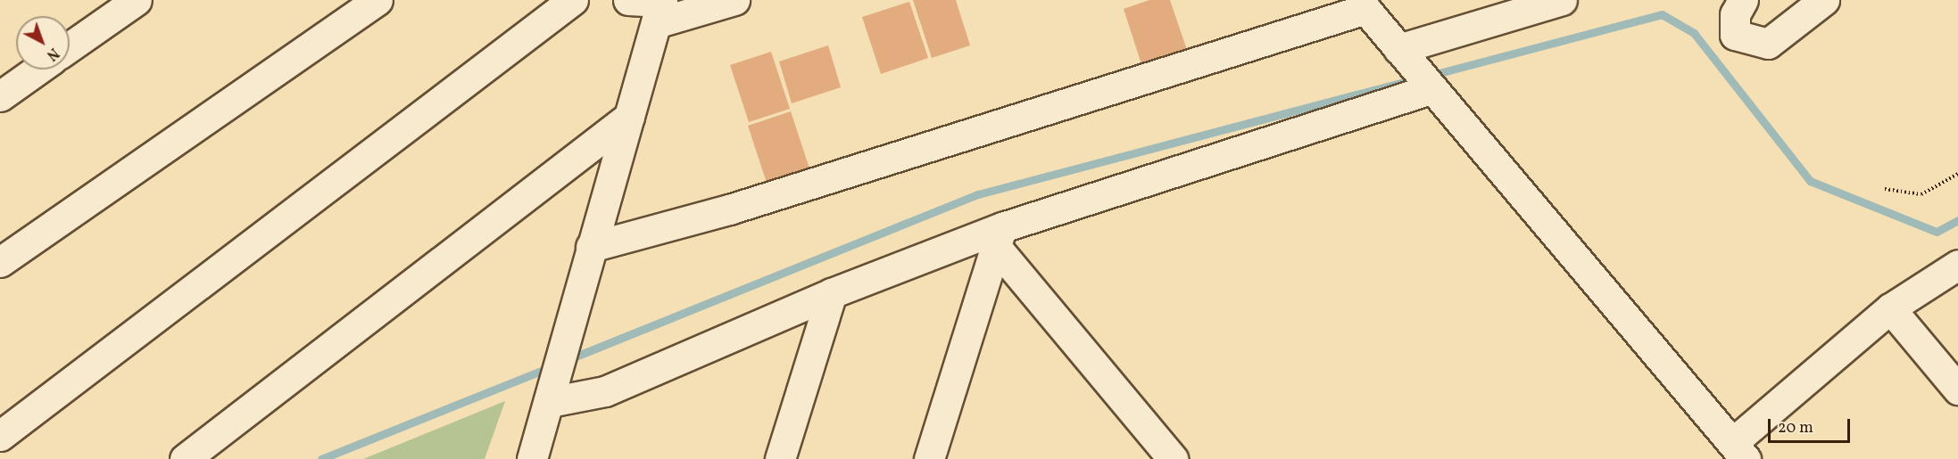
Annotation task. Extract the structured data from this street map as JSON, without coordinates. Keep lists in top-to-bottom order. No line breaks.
{"scale_bar":"20 m","north":"bottom right"}
